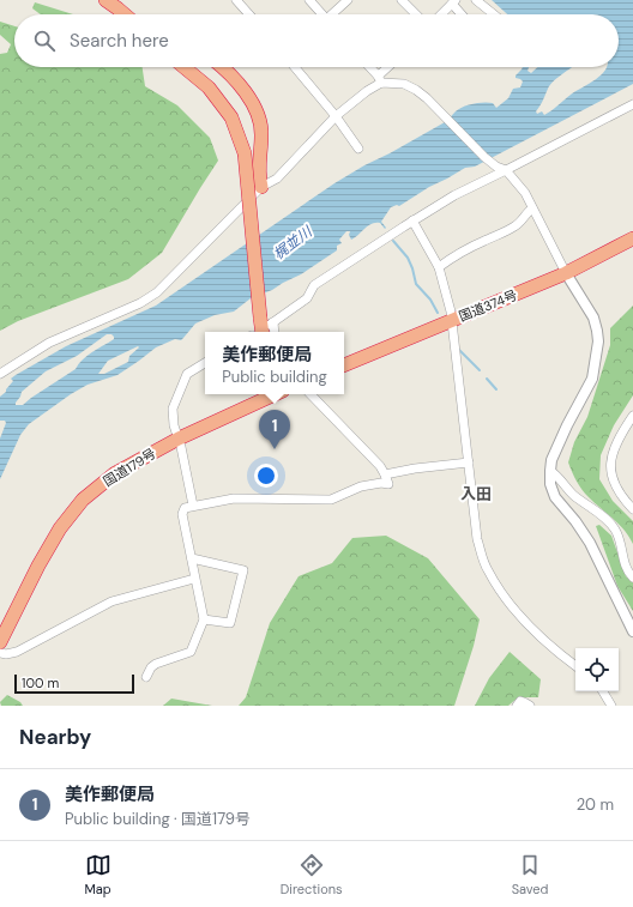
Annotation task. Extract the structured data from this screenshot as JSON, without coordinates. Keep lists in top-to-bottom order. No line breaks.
{"streets":{"highway":["国道374号","国道179号"]},"districts":["入田"],"water":["梶並川"],"scale_bar":"100 m","page":{"search":"Search here","popup":["美作郵便局","Public building"],"pins":"1","scale":"100 m","heading":"Nearby","list":[{"mark":"1","name":"美作郵便局","note":"Public building · 国道179号","value":"20 m"}],"nav":["Map","Directions","Saved"]}}
